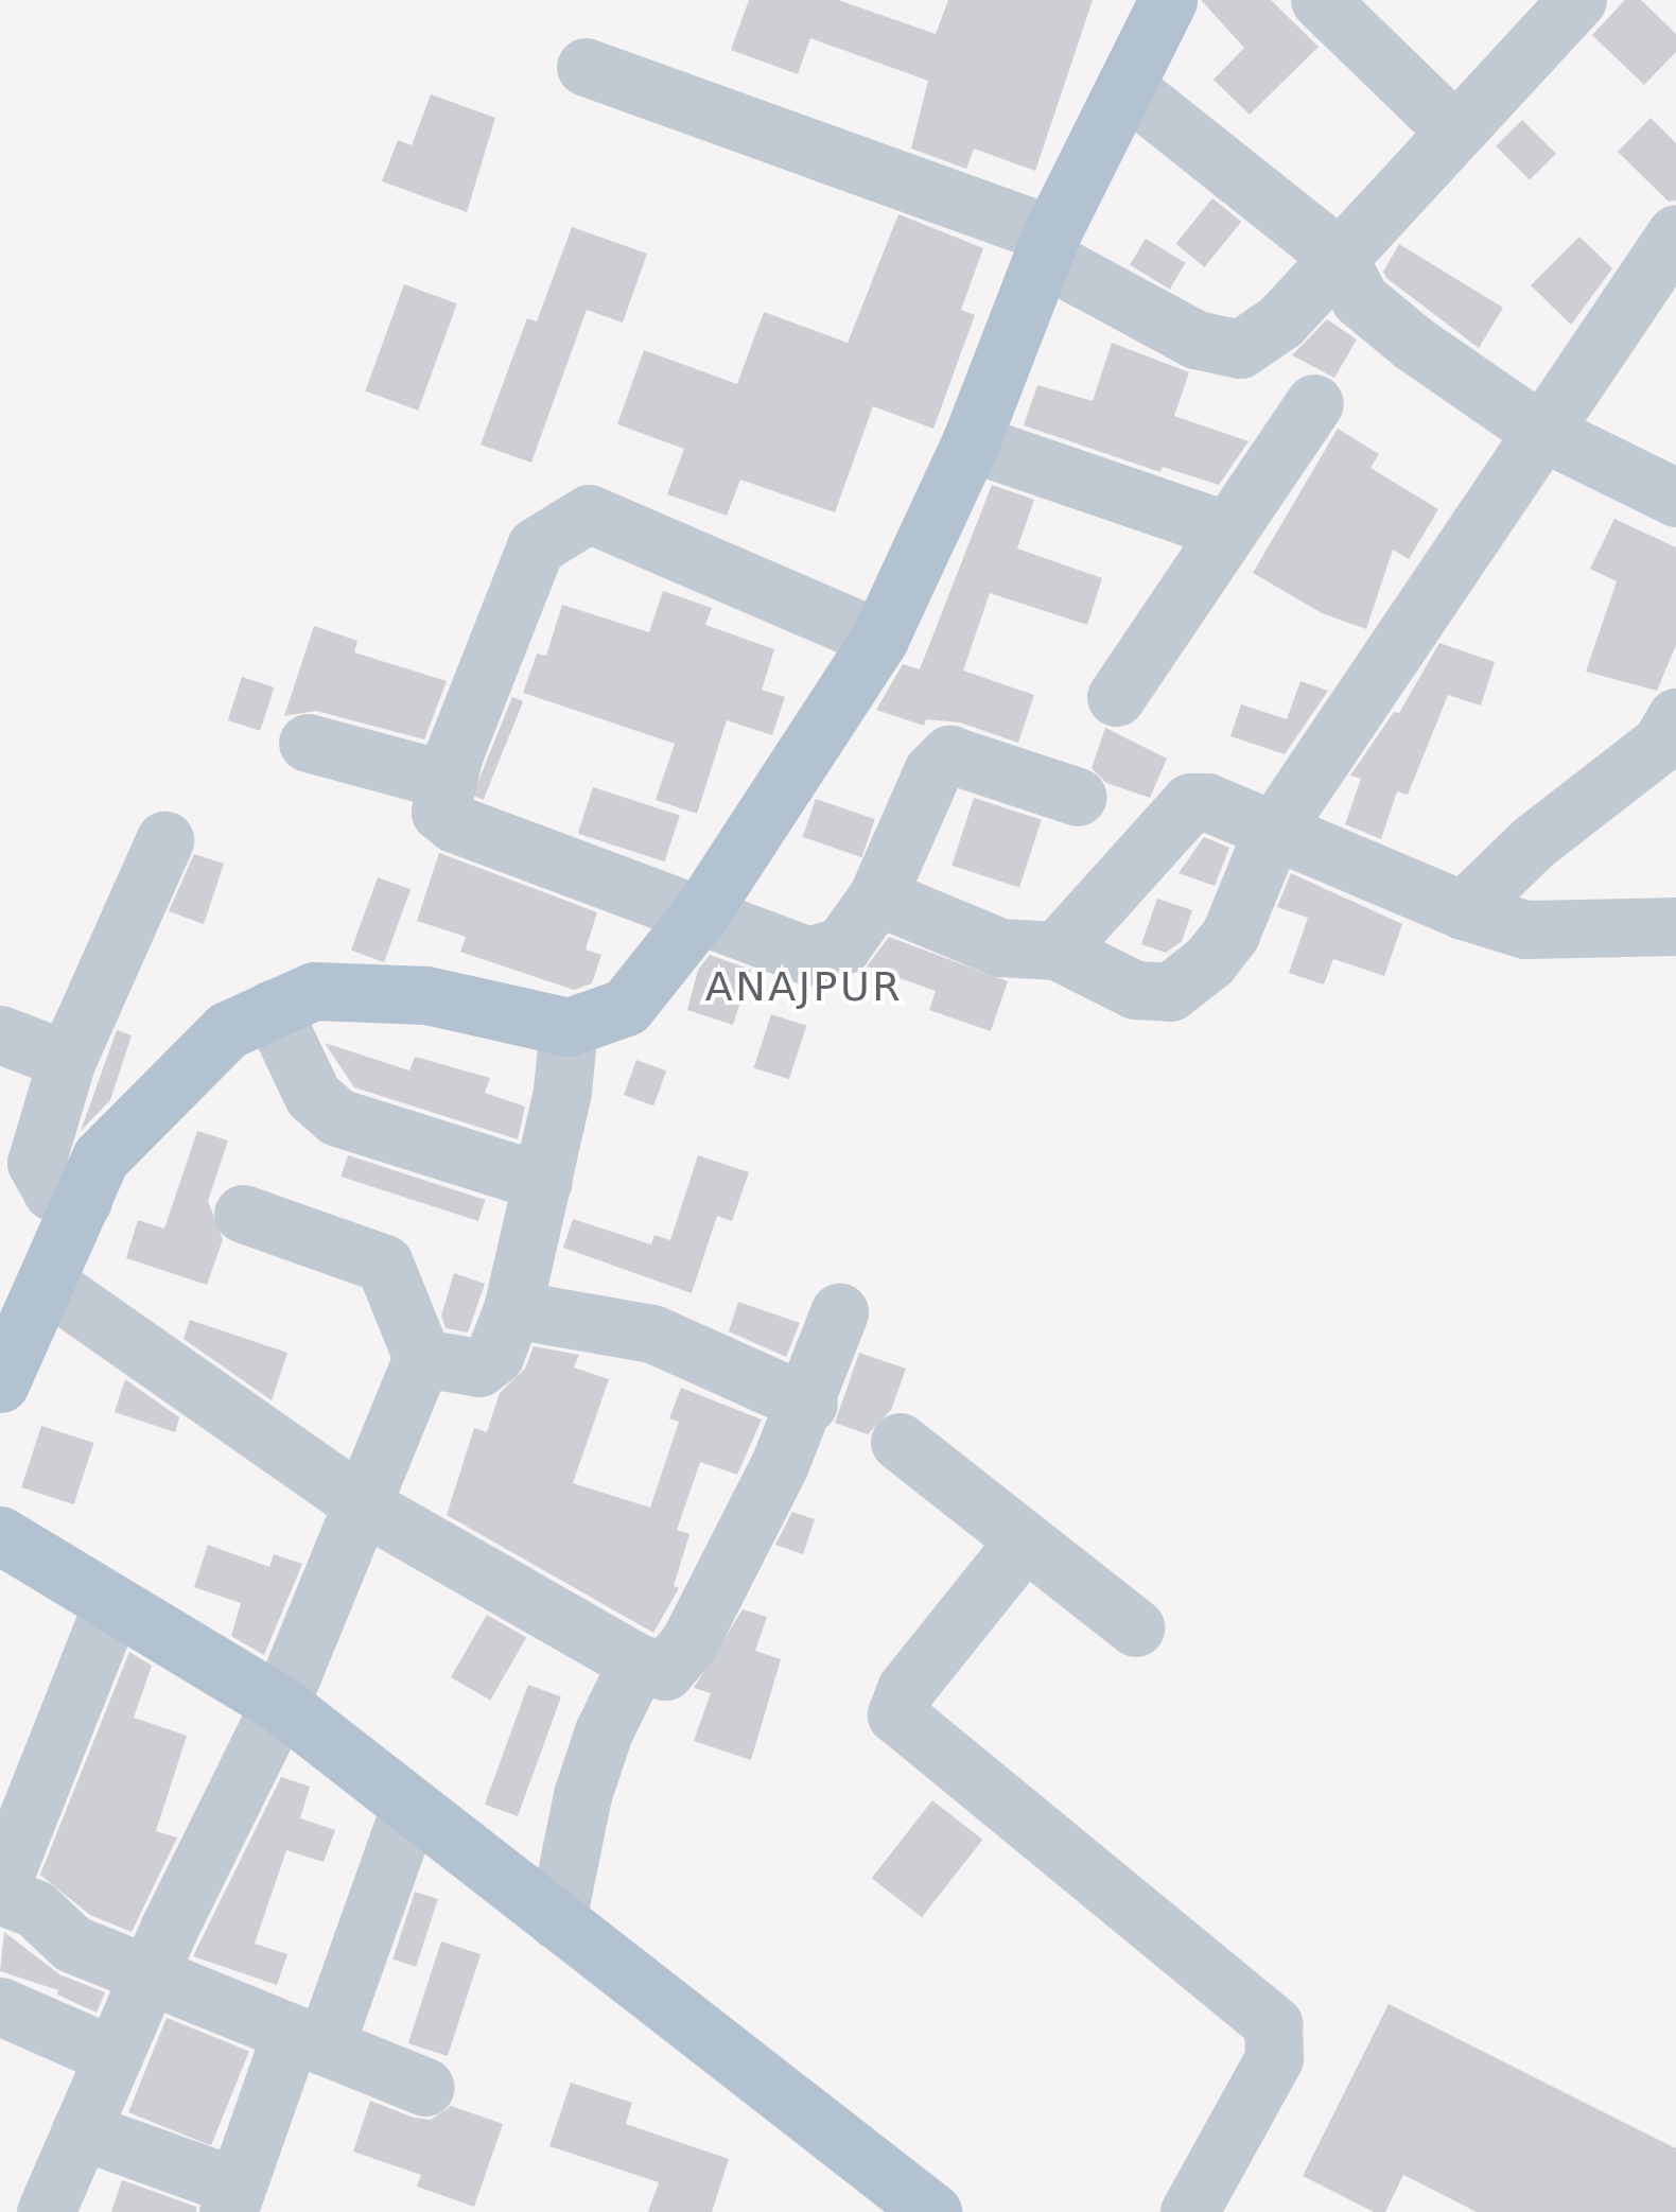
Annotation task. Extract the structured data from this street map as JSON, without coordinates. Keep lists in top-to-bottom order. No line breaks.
{"districts":["ANAJPUR"]}
